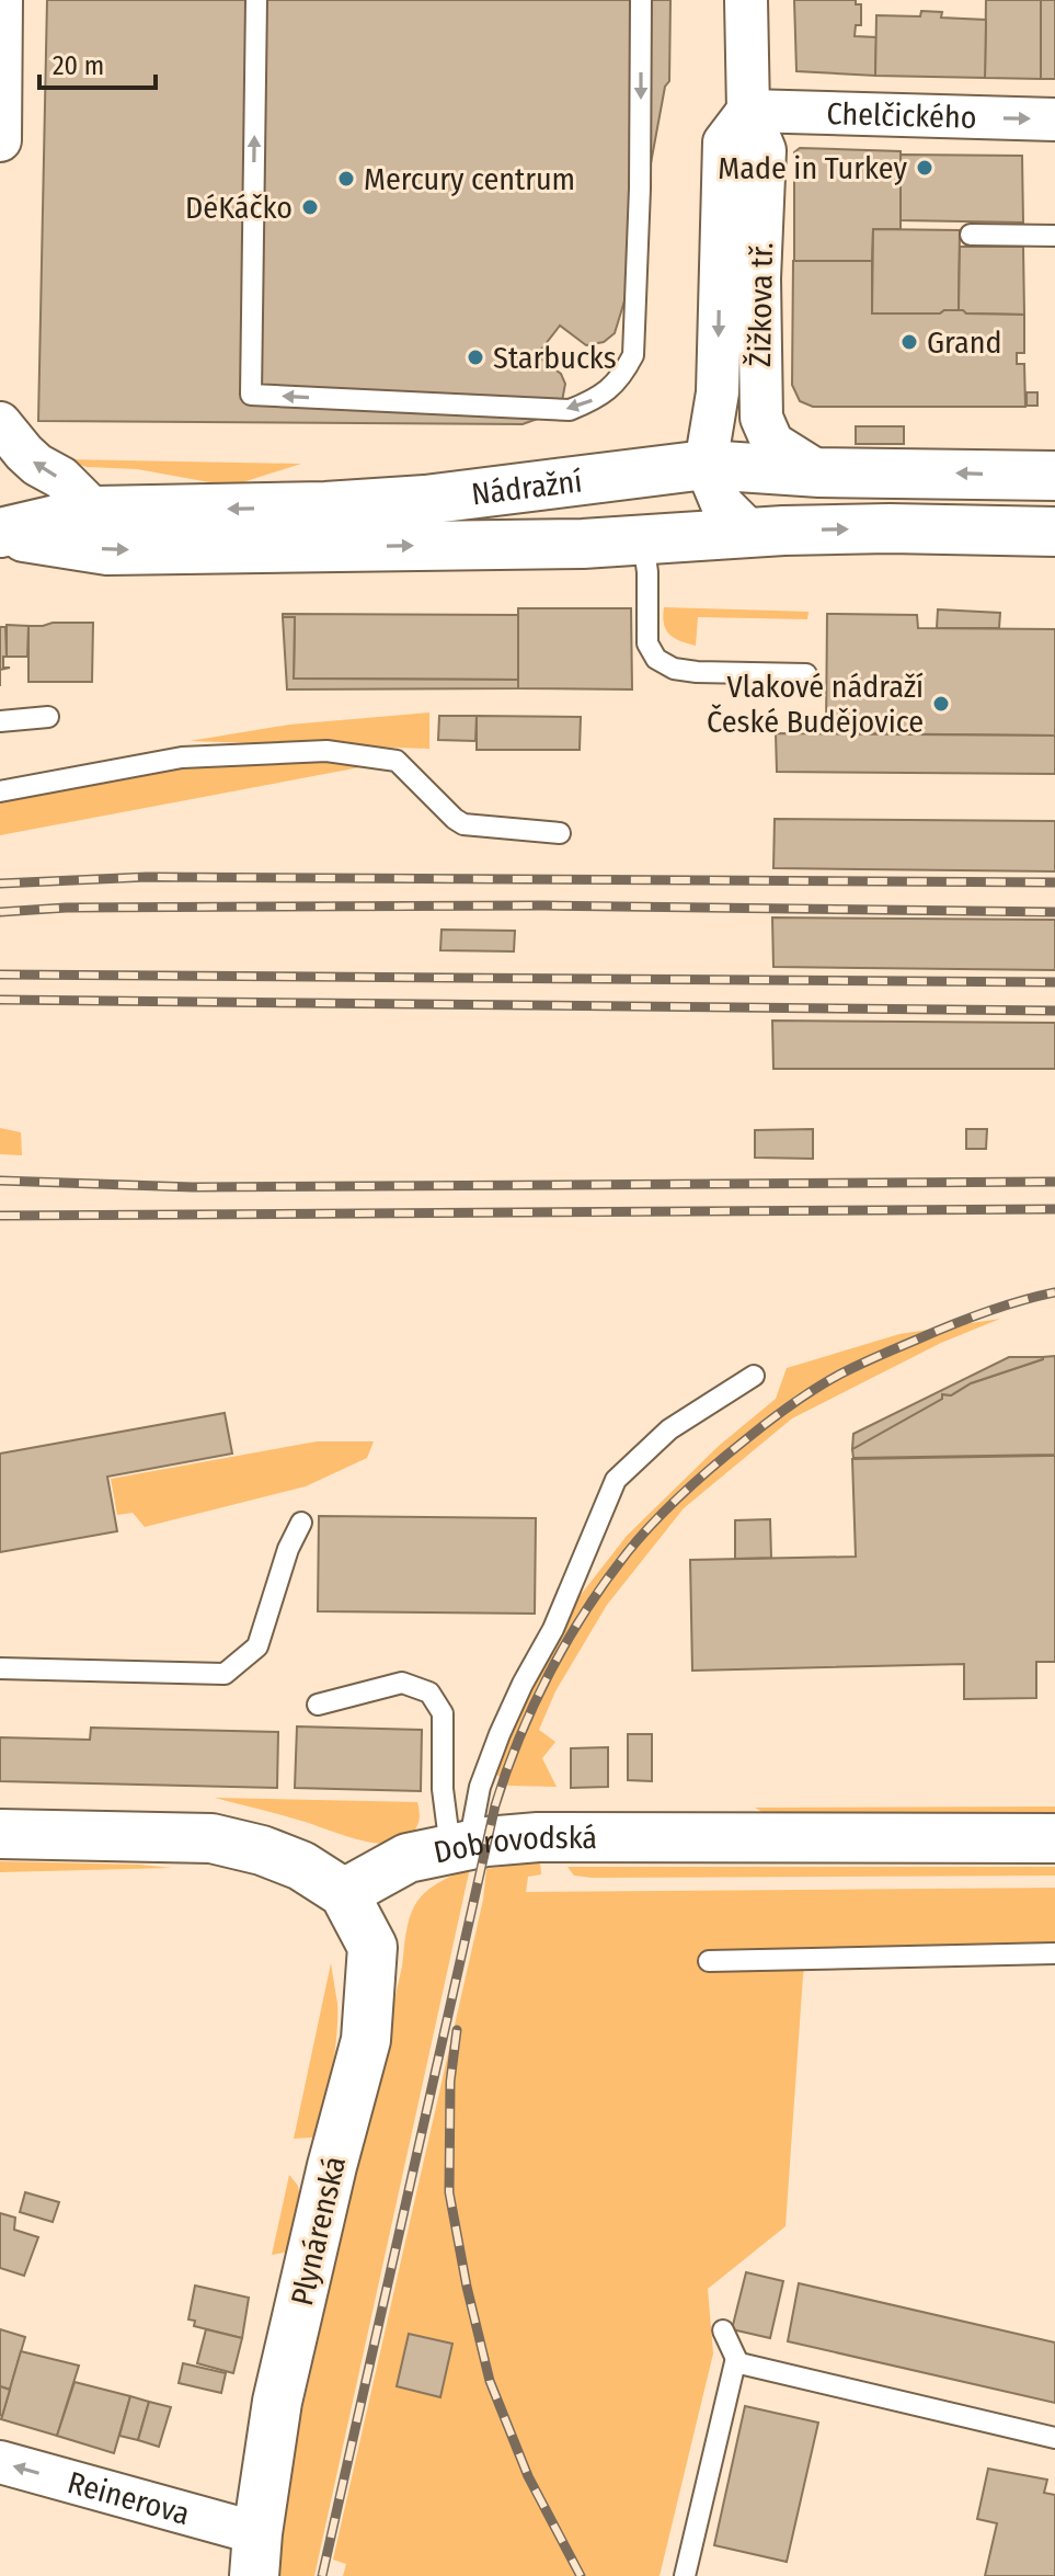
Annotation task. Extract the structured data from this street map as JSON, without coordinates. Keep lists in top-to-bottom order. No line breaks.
{"streets":{"main road":["Nádražní","Dobrovodská","Plynárenská"],"street":["Chelčického","Žižkova tř.","Reinerova"]},"crossings":[["Chelčického","Žižkova tř."],["Žižkova tř.","Nádražní"],["Dobrovodská","Plynárenská"],["Plynárenská","Reinerova"]],"one_way":["Chelčického","Žižkova tř.","Reinerova"],"places":["Made in Turkey","Mercury centrum","DéKáčko","Grand","Starbucks","Vlakové nádraží České Budějovice"],"scale_bar":"20 m"}
